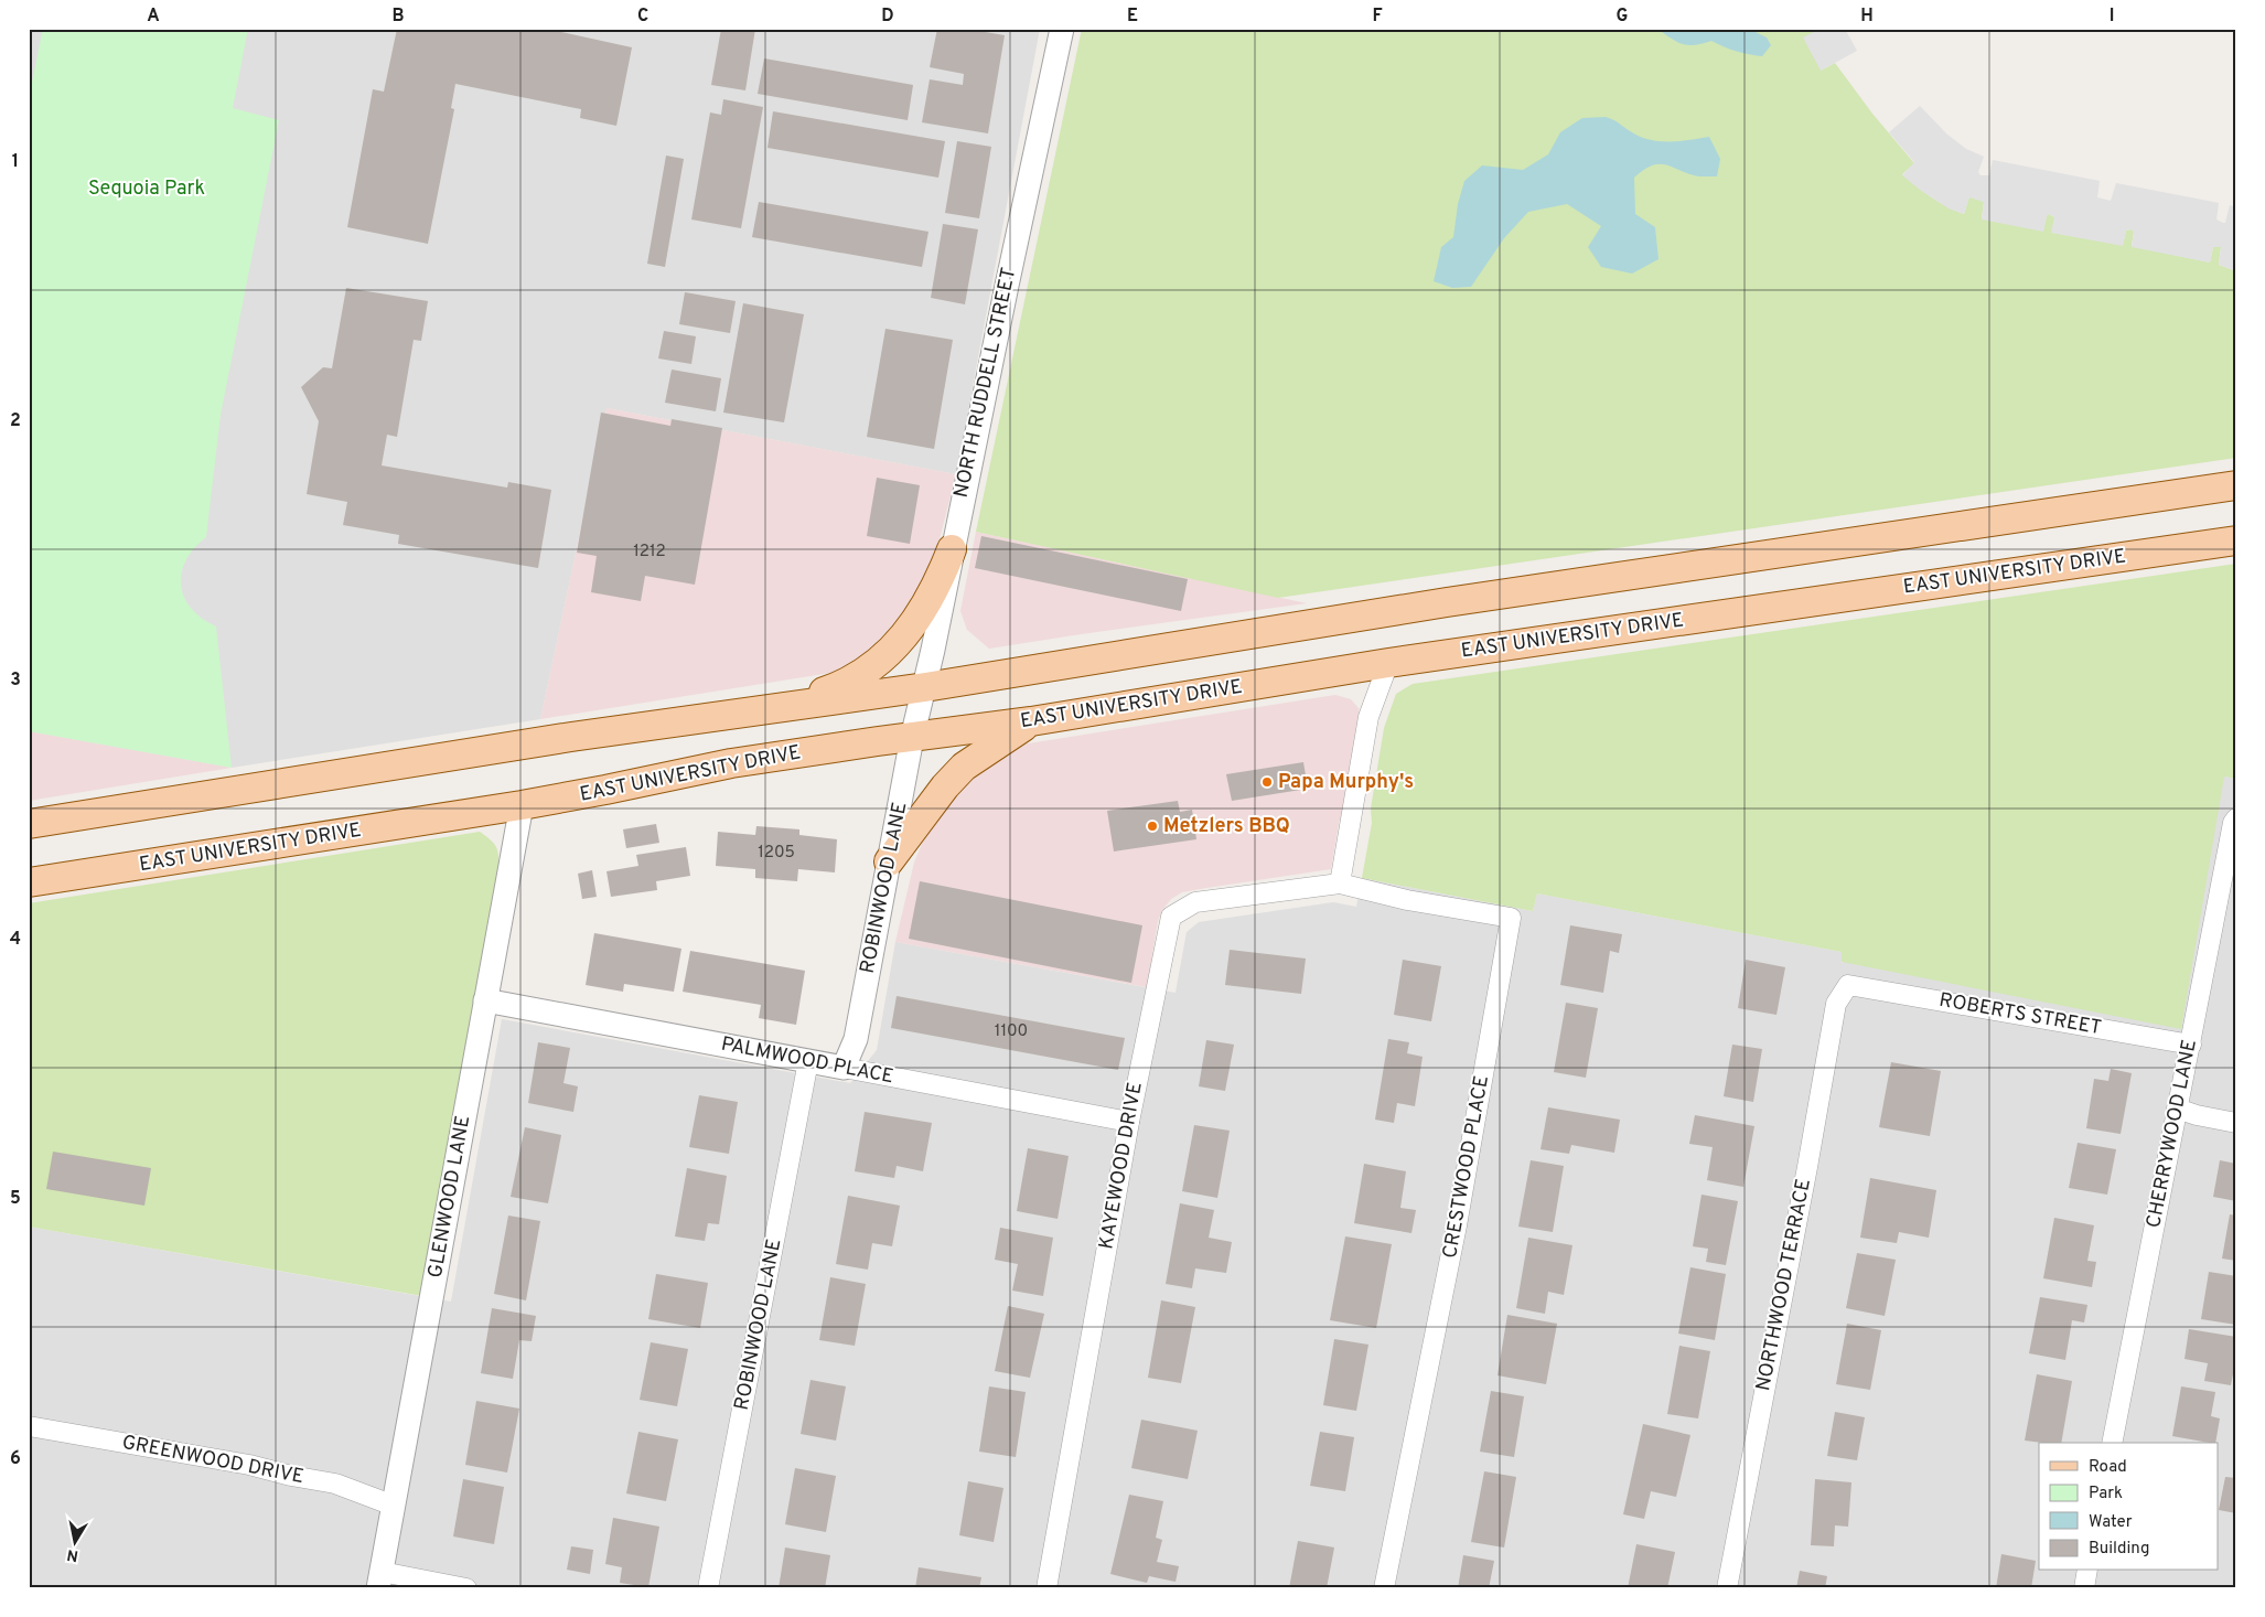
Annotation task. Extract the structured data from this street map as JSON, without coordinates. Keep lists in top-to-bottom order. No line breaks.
{"streets":{"main road":["EAST UNIVERSITY DRIVE"],"street":["NORTH RUDDELL STREET","ROBINWOOD LANE","ROBERTS STREET","PALMWOOD PLACE","CHERRYWOOD LANE","KAYEWOOD DRIVE","CRESTWOOD PLACE","GLENWOOD LANE","NORTHWOOD TERRACE","GREENWOOD DRIVE"]},"crossings":[["NORTH RUDDELL STREET","EAST UNIVERSITY DRIVE"],["NORTH RUDDELL STREET","ROBINWOOD LANE"],["EAST UNIVERSITY DRIVE","ROBINWOOD LANE"],["EAST UNIVERSITY DRIVE","GLENWOOD LANE"],["ROBINWOOD LANE","PALMWOOD PLACE"],["ROBERTS STREET","CHERRYWOOD LANE"],["ROBERTS STREET","NORTHWOOD TERRACE"],["PALMWOOD PLACE","KAYEWOOD DRIVE"],["PALMWOOD PLACE","GLENWOOD LANE"],["KAYEWOOD DRIVE","CRESTWOOD PLACE"],["GLENWOOD LANE","GREENWOOD DRIVE"]],"parks":["Sequoia Park"],"places":["Papa Murphy's","Metzlers BBQ"],"house_numbers":["1212","1205","1100"],"legend":["Road","Park","Water","Building"],"north":"bottom","grid":{"columns":["A","B","C","D","E","F","G","H","I"],"rows":["1","2","3","4","5","6"]}}
